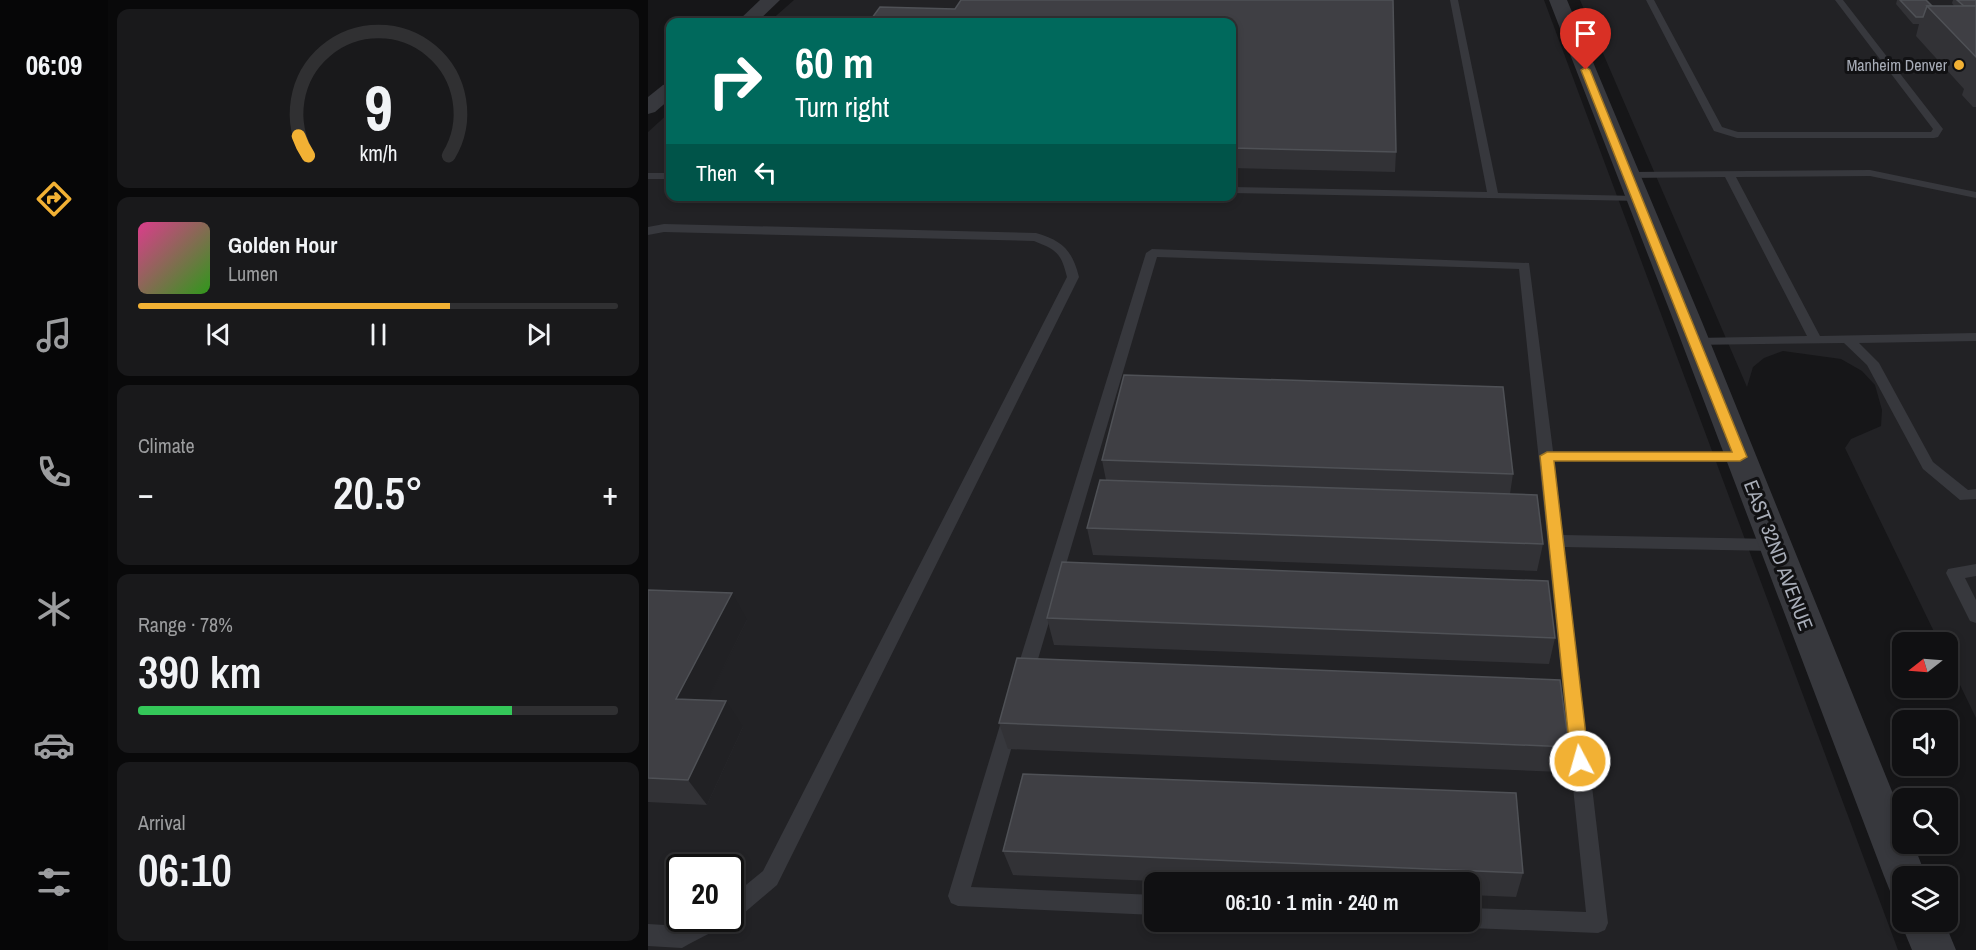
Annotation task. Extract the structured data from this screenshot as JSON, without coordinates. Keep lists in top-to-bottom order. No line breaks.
{"streets":{"street":["EAST 32ND AVENUE"]},"places":["Manheim Denver"],"north":"left","page":{"tabs":"06:09","turn":["60 m","Turn right"],"then":"Then","song":["Golden Hour","Lumen"],"tile":["Climate",["Range · 78%","390 km"],["Arrival","06:10"]],"heat":["−","20.5°","+"],"limit":"20","trip":"06:10 · 1 min · 240 m","gauge":["9","km/h"]}}
